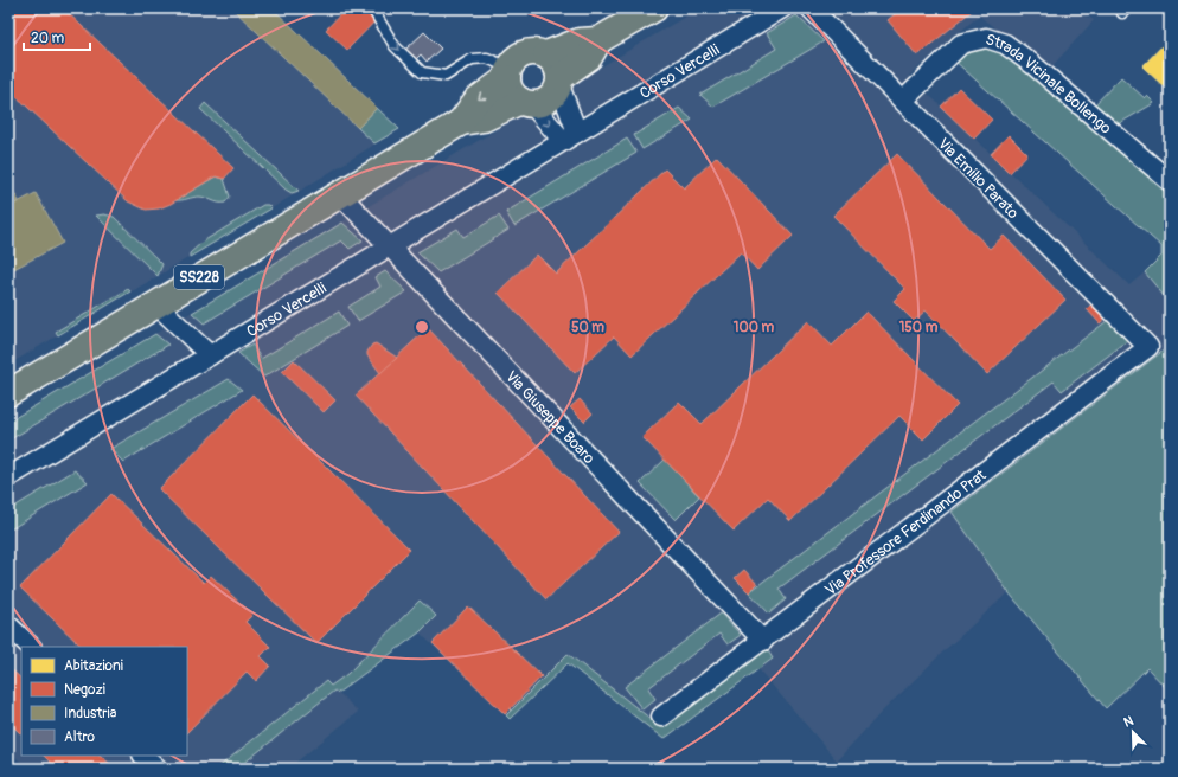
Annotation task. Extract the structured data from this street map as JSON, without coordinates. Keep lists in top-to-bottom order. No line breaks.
{"streets":{"main road":["SS228"],"street":["Corso Vercelli","Strada Vicinale Bollengo","Via Emilio Parato","Via Giuseppe Boaro","Via Professore Ferdinando Prat"]},"crossings":[["Corso Vercelli","Via Giuseppe Boaro"],["Strada Vicinale Bollengo","Via Emilio Parato"],["Via Emilio Parato","Via Professore Ferdinando Prat"],["SS228","Via Giuseppe Boaro"],["Via Giuseppe Boaro","Via Professore Ferdinando Prat"]],"legend":["Abitazioni","Negozi","Industria","Altro"],"scale_bar":"20 m","north":"top left","rings":["50 m","100 m","150 m"]}
